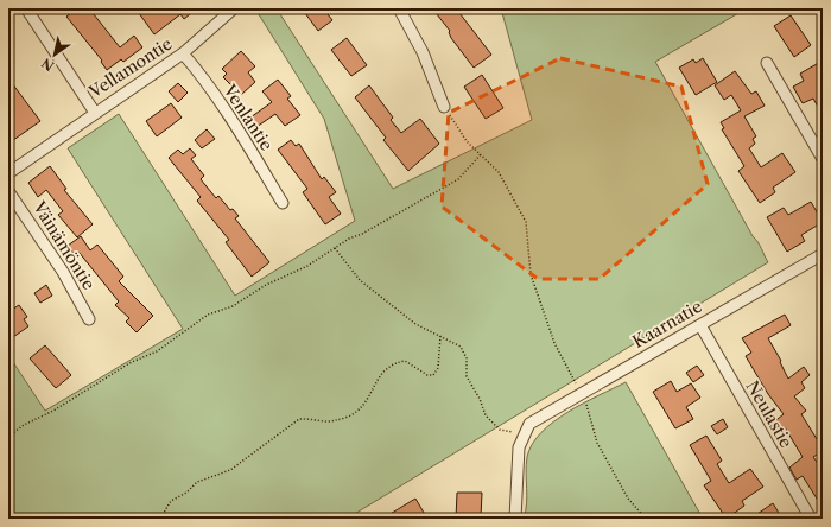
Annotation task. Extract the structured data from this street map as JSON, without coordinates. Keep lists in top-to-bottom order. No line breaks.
{"streets":{"street":["Vellamontie","Venlantie","Väinämöntie","Kaarnatie","Neulastie"]},"crossings":[["Vellamontie","Venlantie"],["Kaarnatie","Neulastie"]],"north":"bottom left"}
